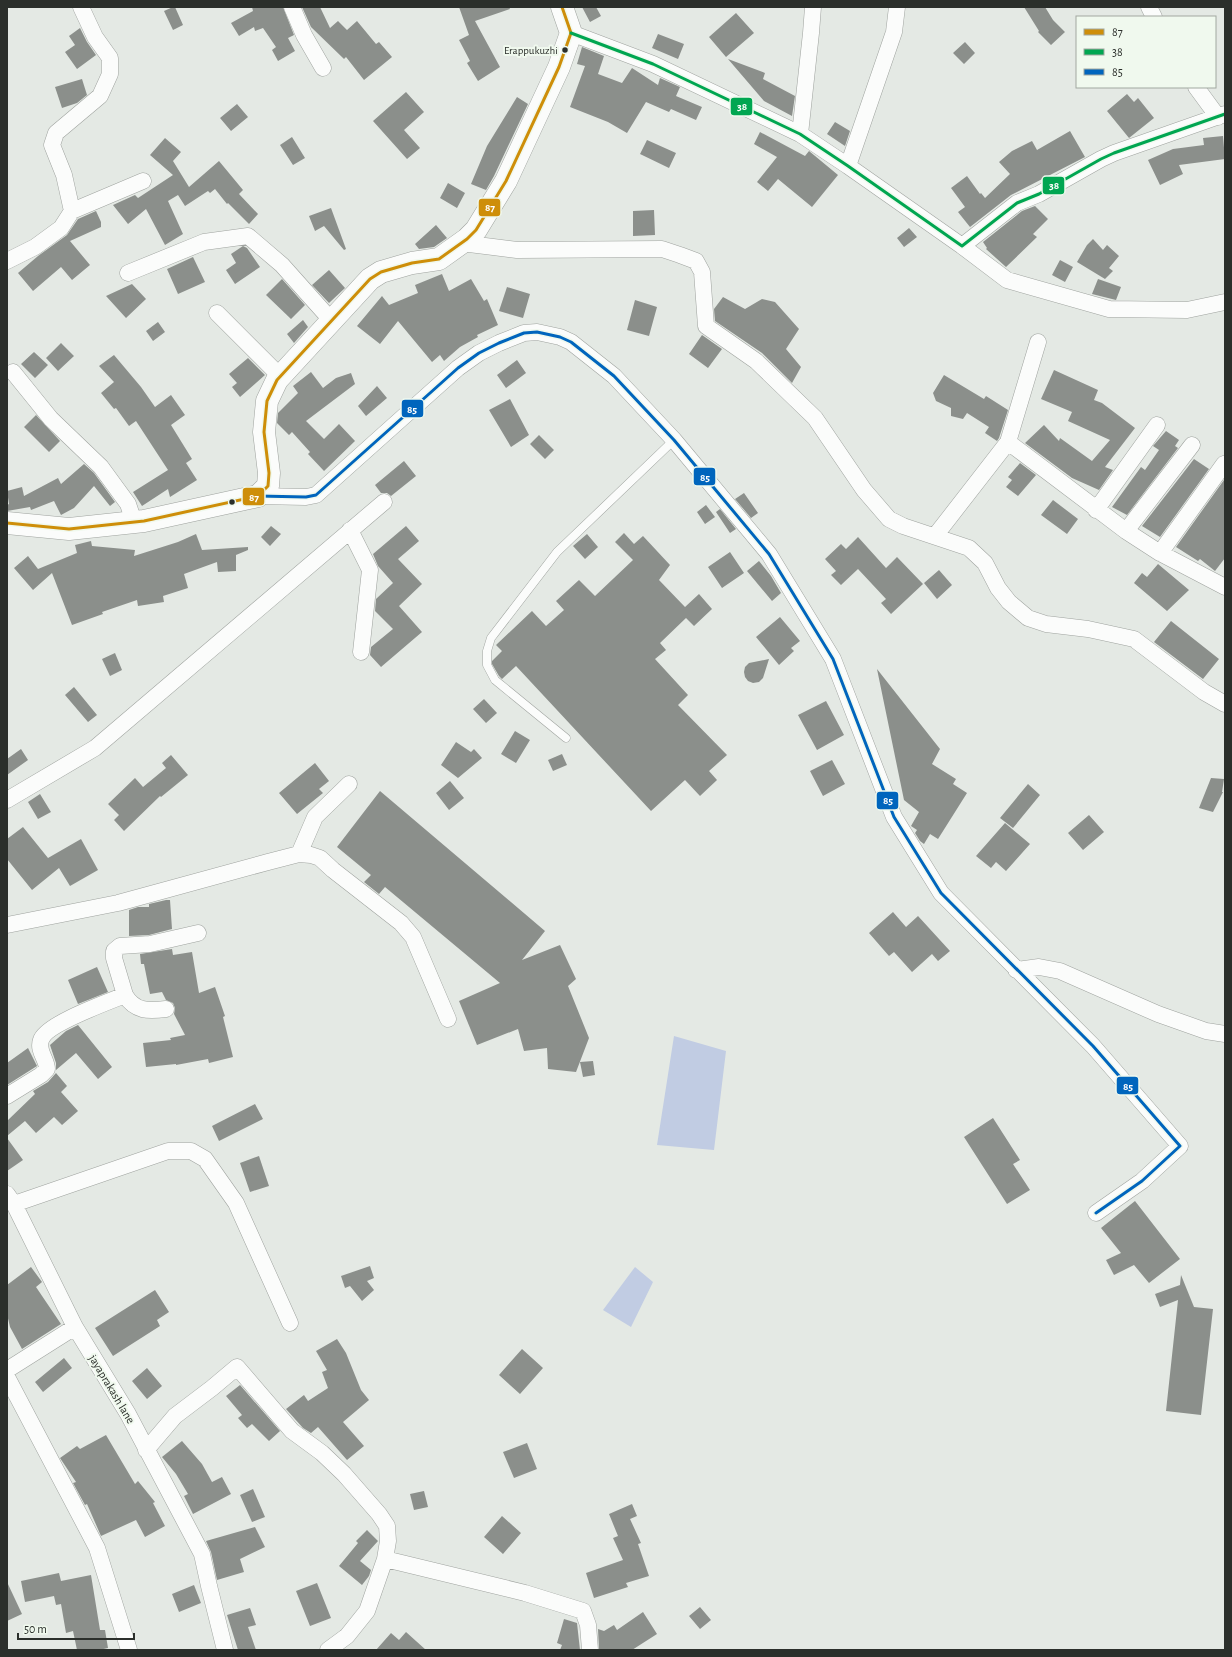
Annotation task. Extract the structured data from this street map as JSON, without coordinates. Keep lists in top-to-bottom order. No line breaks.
{"streets":{"street":["jayaprakash lane"]},"places":["Erappukuzhi"],"lines":["transit line 87","transit line 38","transit line 85"],"legend":["87","38","85"],"scale_bar":"50 m"}
